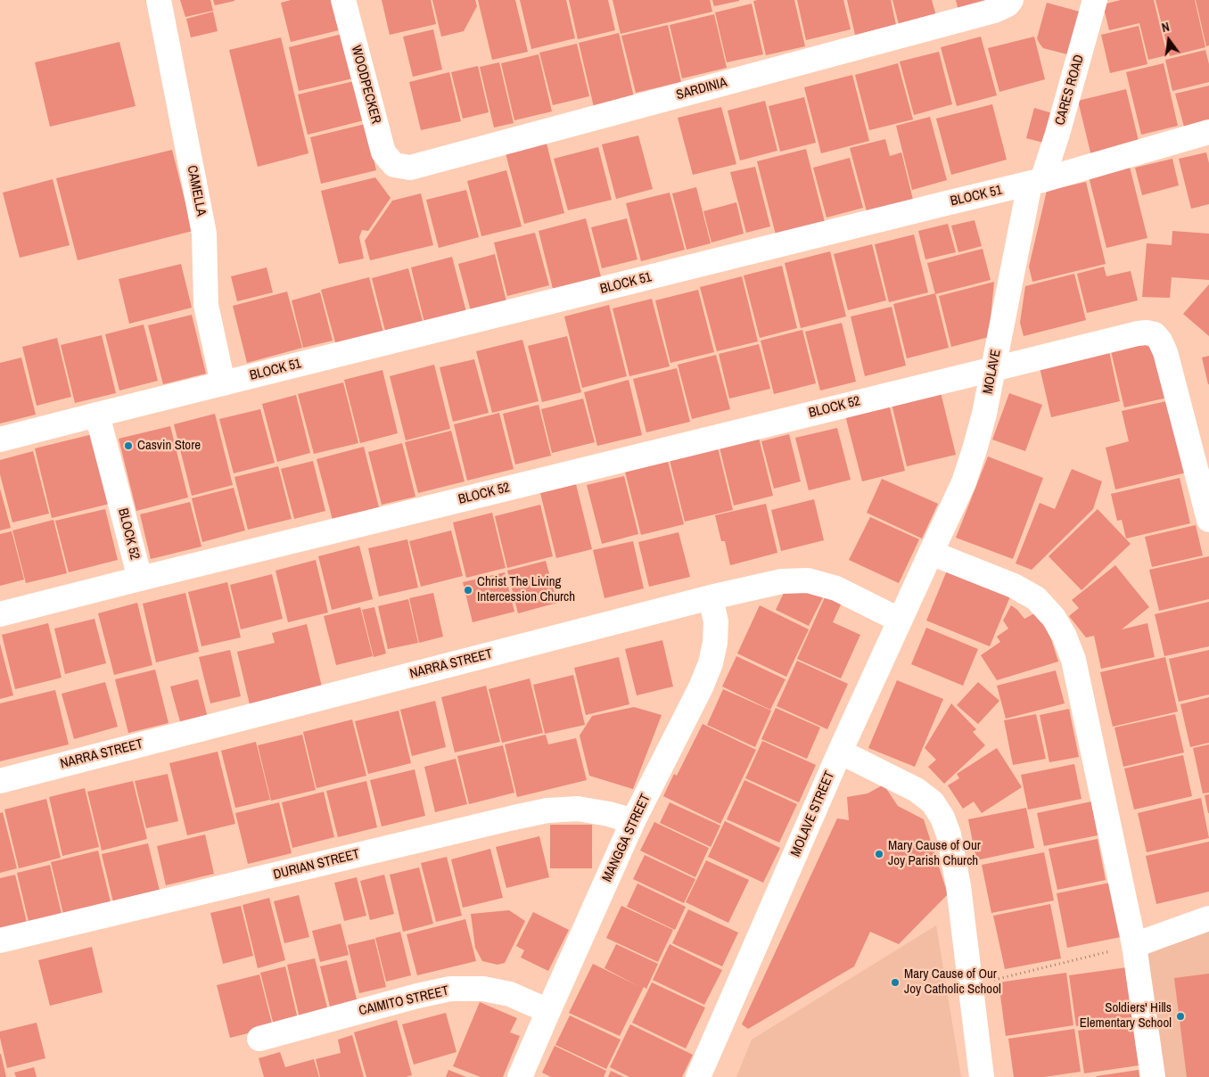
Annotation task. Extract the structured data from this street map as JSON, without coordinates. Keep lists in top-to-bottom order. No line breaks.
{"streets":{"street":["WOODPECKER","SARDINIA","CARES ROAD","CAMELLA","BLOCK 51","MOLAVE","BLOCK 52","NARRA STREET","MOLAVE STREET","MANGGA STREET","DURIAN STREET","CAIMITO STREET"]},"crossings":[["WOODPECKER","SARDINIA"],["CARES ROAD","BLOCK 51"],["CARES ROAD","MOLAVE"],["CAMELLA","BLOCK 51"],["BLOCK 51","MOLAVE"],["BLOCK 51","BLOCK 52"],["MOLAVE","BLOCK 52"],["MOLAVE","MOLAVE STREET"],["NARRA STREET","MOLAVE STREET"],["NARRA STREET","MANGGA STREET"],["MANGGA STREET","DURIAN STREET"],["MANGGA STREET","CAIMITO STREET"]],"places":["Casvin Store","Christ The Living Intercession Church","Mary Cause of Our Joy Parish Church","Mary Cause of Our Joy Catholic School","Soldiers' Hills Elementary School"],"north":"top"}
